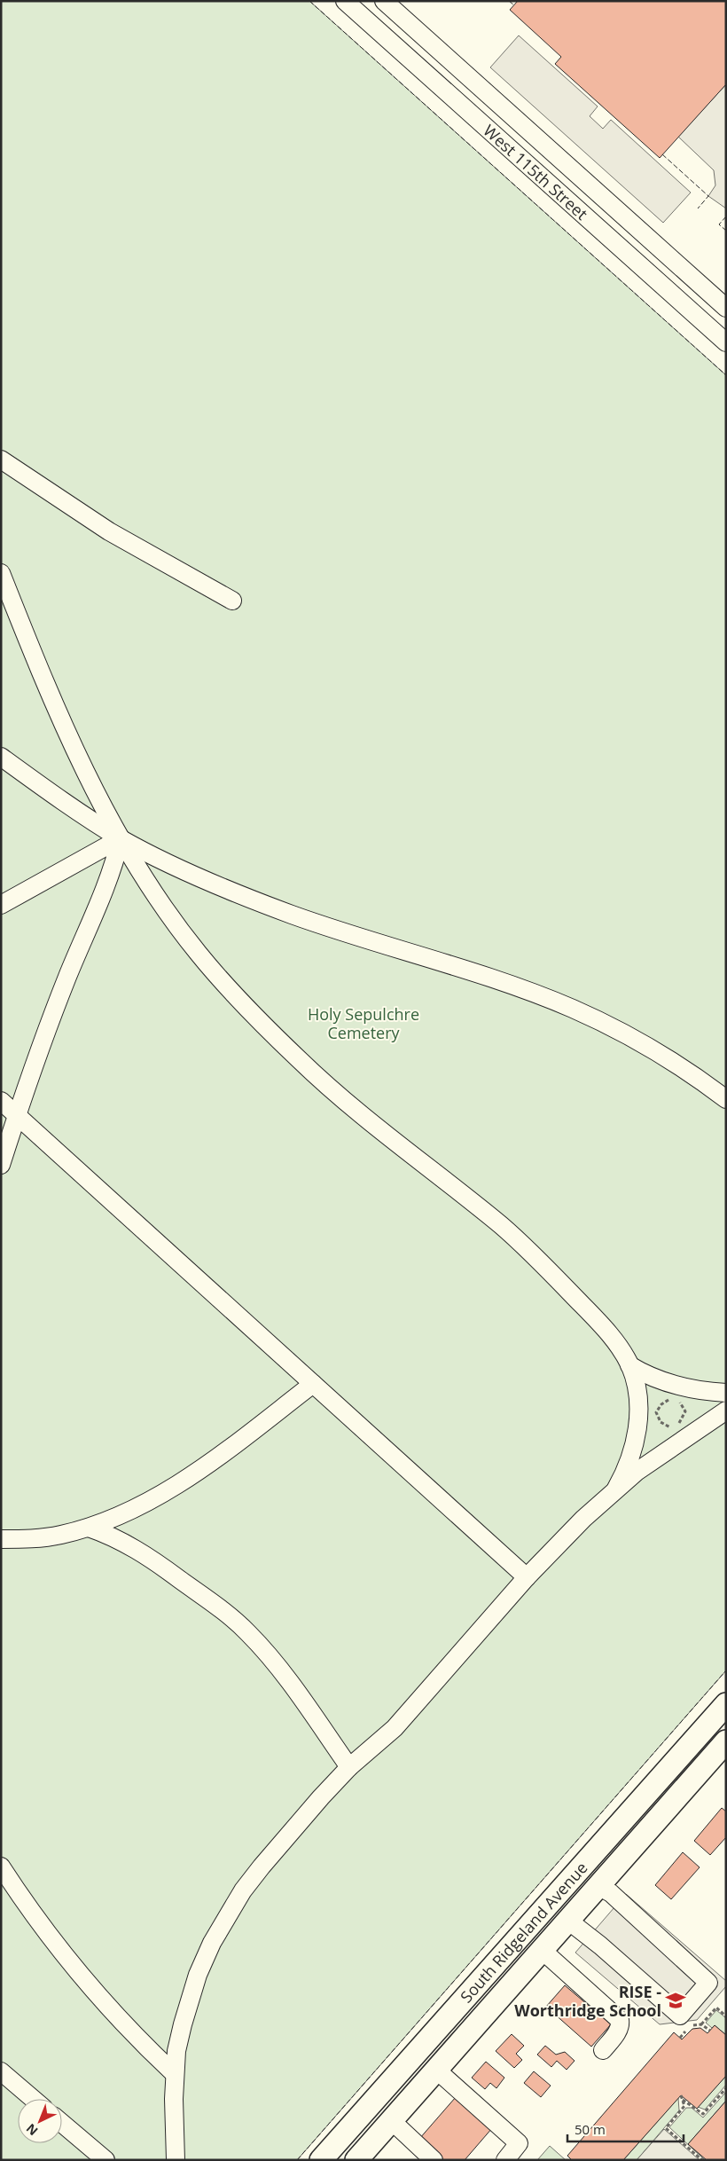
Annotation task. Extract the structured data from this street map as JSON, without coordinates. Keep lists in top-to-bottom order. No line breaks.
{"streets":{"main road":["South Ridgeland Avenue"],"street":["West 115th Street"]},"parks":["Holy Sepulchre Cemetery"],"places":{"school or university":["RISE - Worthridge School"]},"scale_bar":"50 m","north":"bottom left"}
